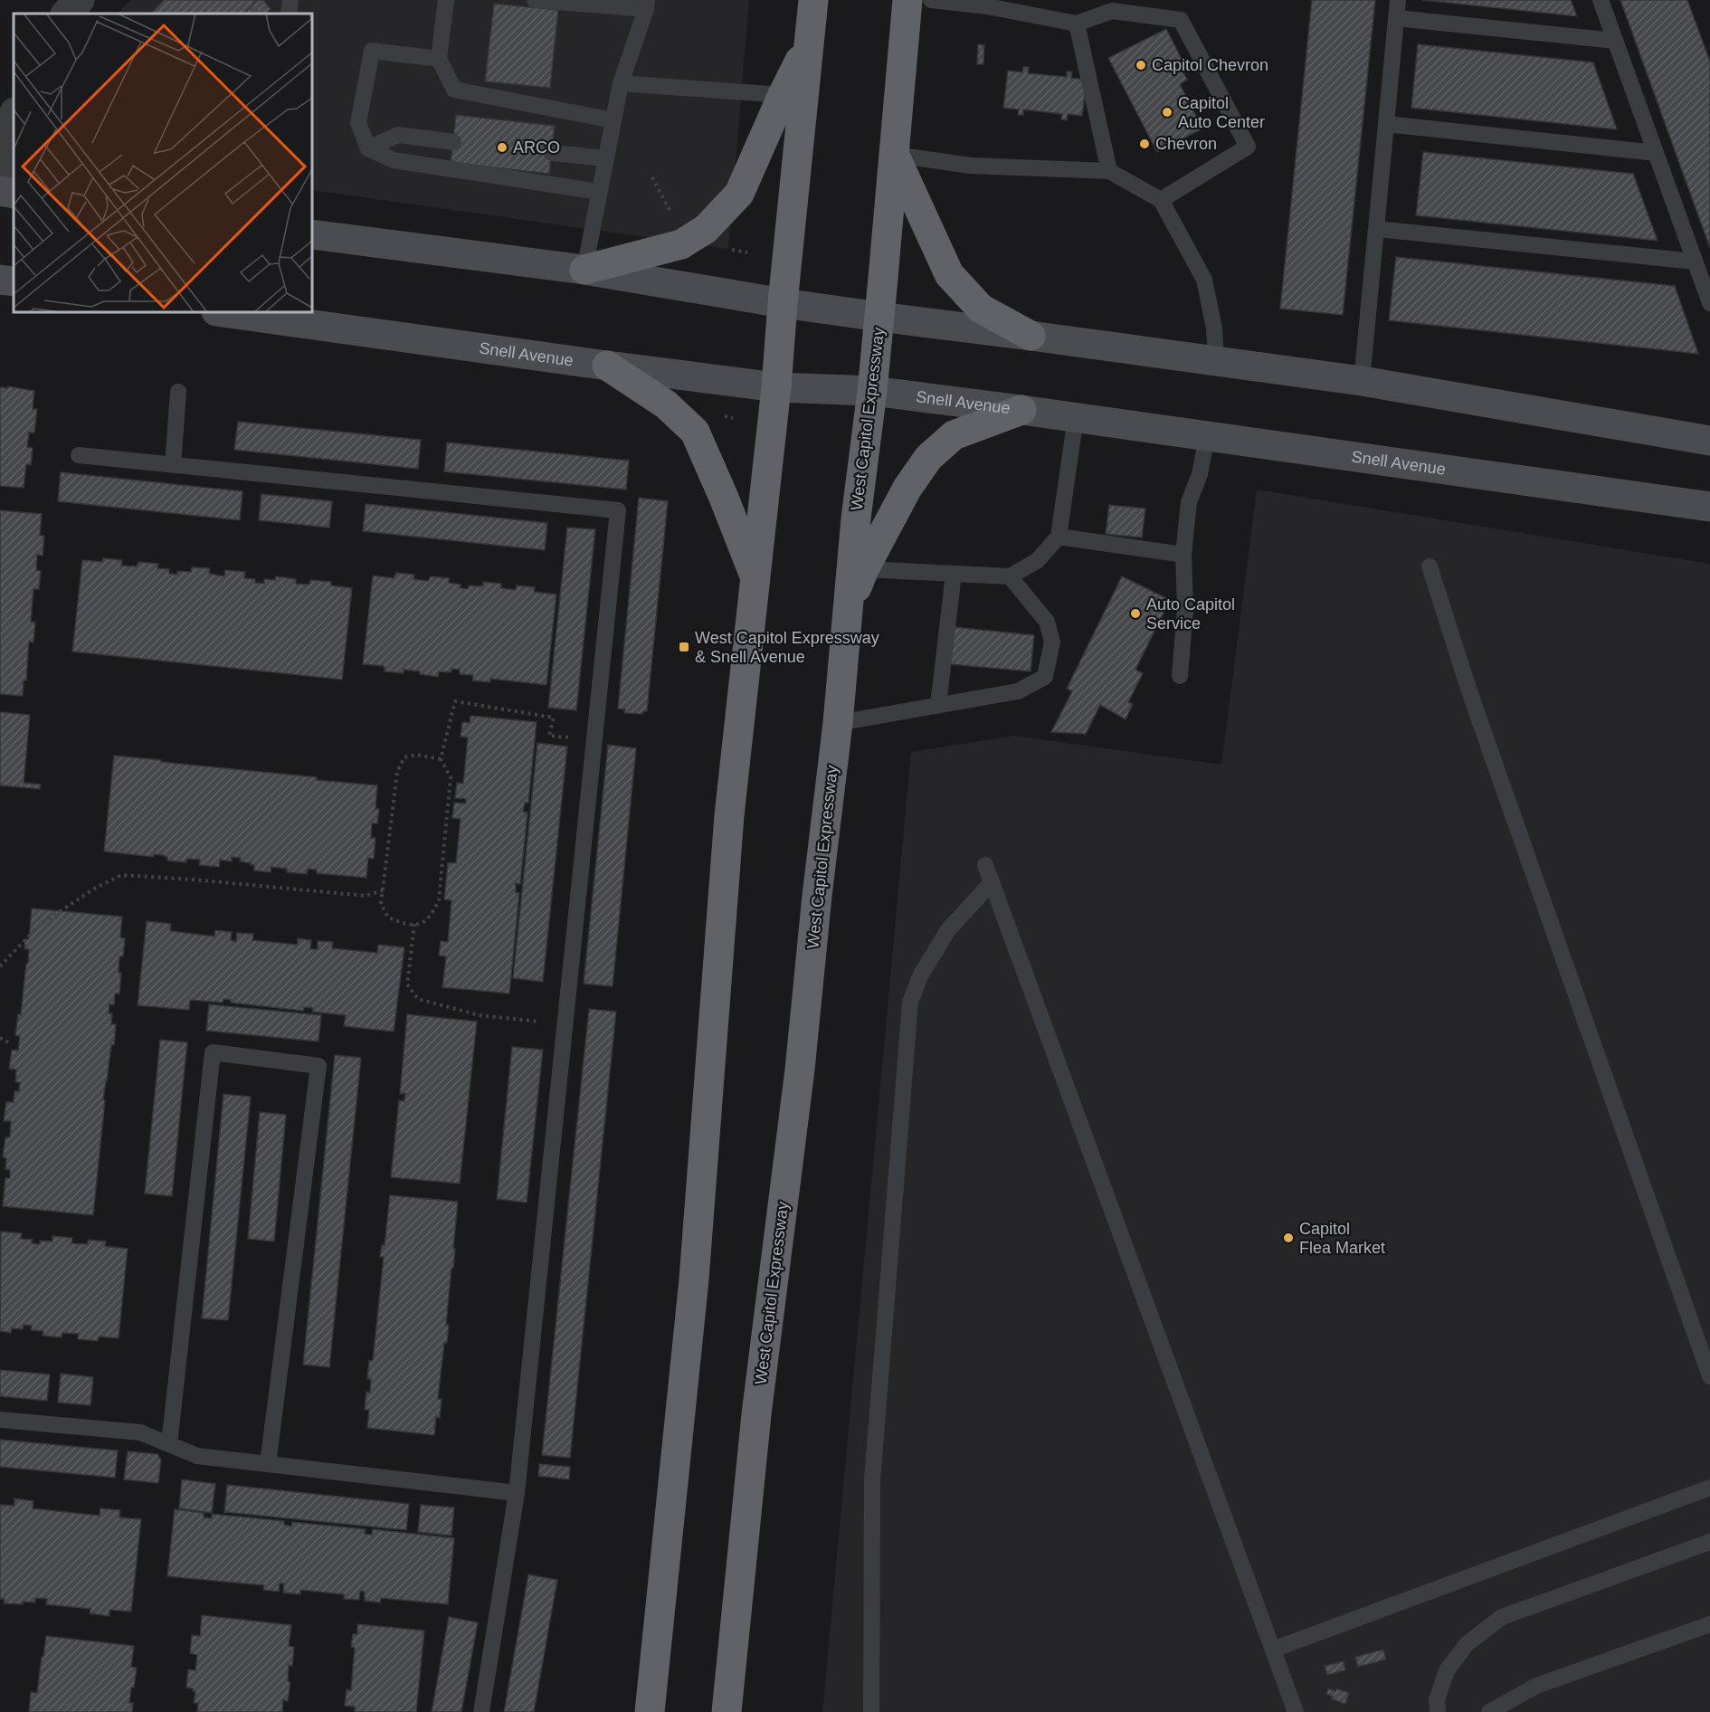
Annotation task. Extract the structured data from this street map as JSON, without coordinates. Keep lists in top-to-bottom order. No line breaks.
{"streets":{"highway":["West Capitol Expressway"],"main road":["Snell Avenue"]},"crossings":[["Snell Avenue","West Capitol Expressway"]],"places":{"other":["Capitol Chevron","Capitol Auto Center","Chevron","ARCO","Auto Capitol Service","Capitol Flea Market"],"transit":["West Capitol Expressway & Snell Avenue"]}}
